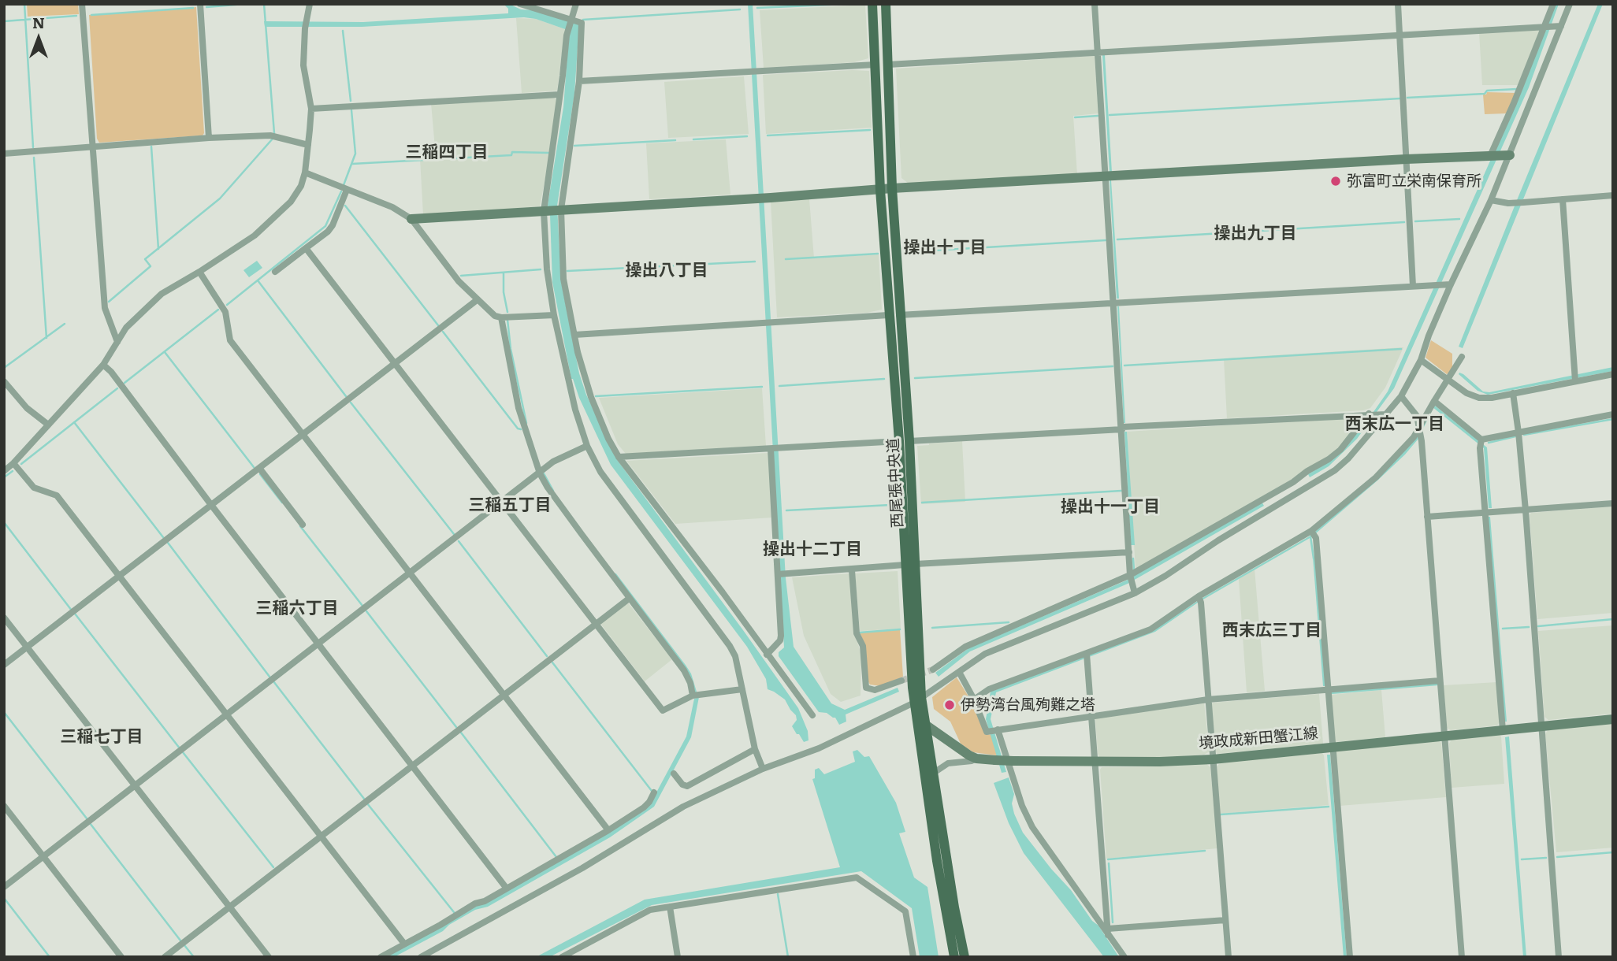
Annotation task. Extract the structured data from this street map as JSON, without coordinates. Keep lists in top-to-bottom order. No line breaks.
{"streets":{"main road":["西尾張中央道"],"street":["境政成新田蟹江線"]},"crossings":[["西尾張中央道","境政成新田蟹江線"]],"districts":["三稲四丁目","操出九丁目","操出十丁目","操出八丁目","西末広一丁目","三稲五丁目","操出十一丁目","操出十二丁目","三稲六丁目","西末広三丁目","三稲七丁目"],"places":["弥富町立栄南保育所","伊勢湾台風殉難之塔"],"north":"top"}
